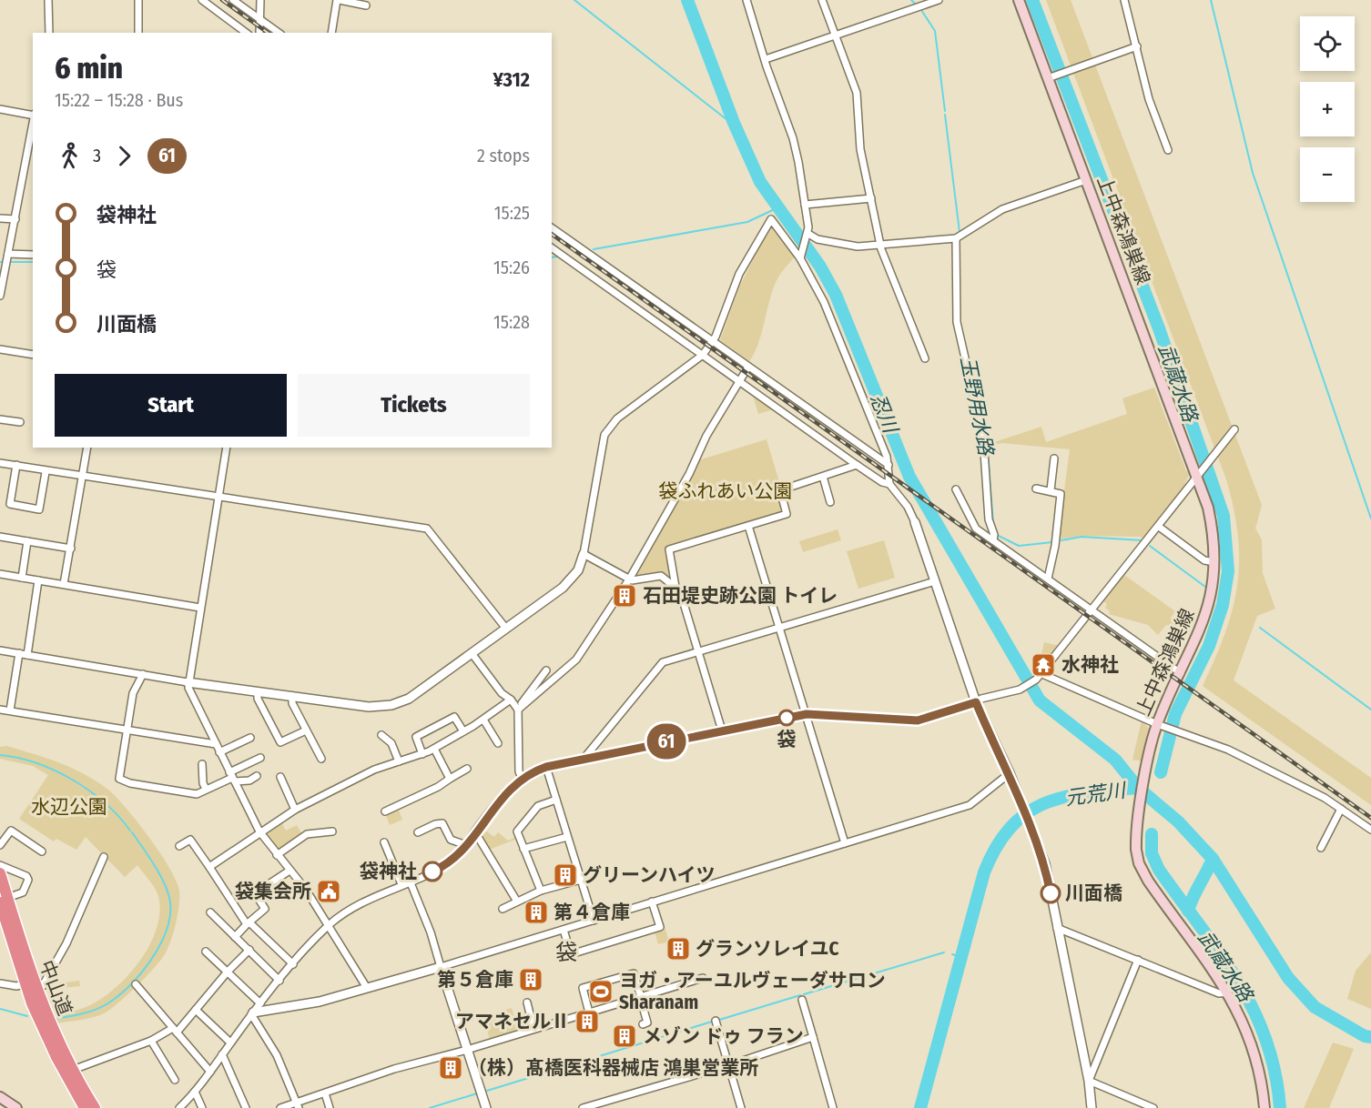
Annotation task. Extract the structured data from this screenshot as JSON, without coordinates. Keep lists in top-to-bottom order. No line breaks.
{"streets":{"highway":["中山道"],"main road":["上中森鴻巣線"]},"districts":["袋"],"water":["武蔵水路","玉野用水路","忍川","元荒川"],"parks":["袋ふれあい公園","水辺公園"],"places":{"building":["石田堤史跡公園 トイレ","グリーンハイツ","第４倉庫","グランソレイユC","第５倉庫","アマネセルⅡ","メゾン ドゥ フラン","（株）髙橋医科器械店 鴻巣営業所"],"temple":["水神社"],"other":["袋","袋神社","川面橋"],"public building":["袋集会所"],"sports":["ヨガ・アーユルヴェーダサロン Sharanam"]},"lines":["bus line 61"],"page":{"on_map":"61","map_buttons":["+","−"],"heading":["6 min","15:22 – 15:28 · Bus","¥312"],"legs":["3","61","2 stops"],"list":[{"name":"袋神社","value":"15:25"},{"name":"袋","value":"15:26"},{"name":"川面橋","value":"15:28"}],"buttons":["Start","Tickets"]}}
